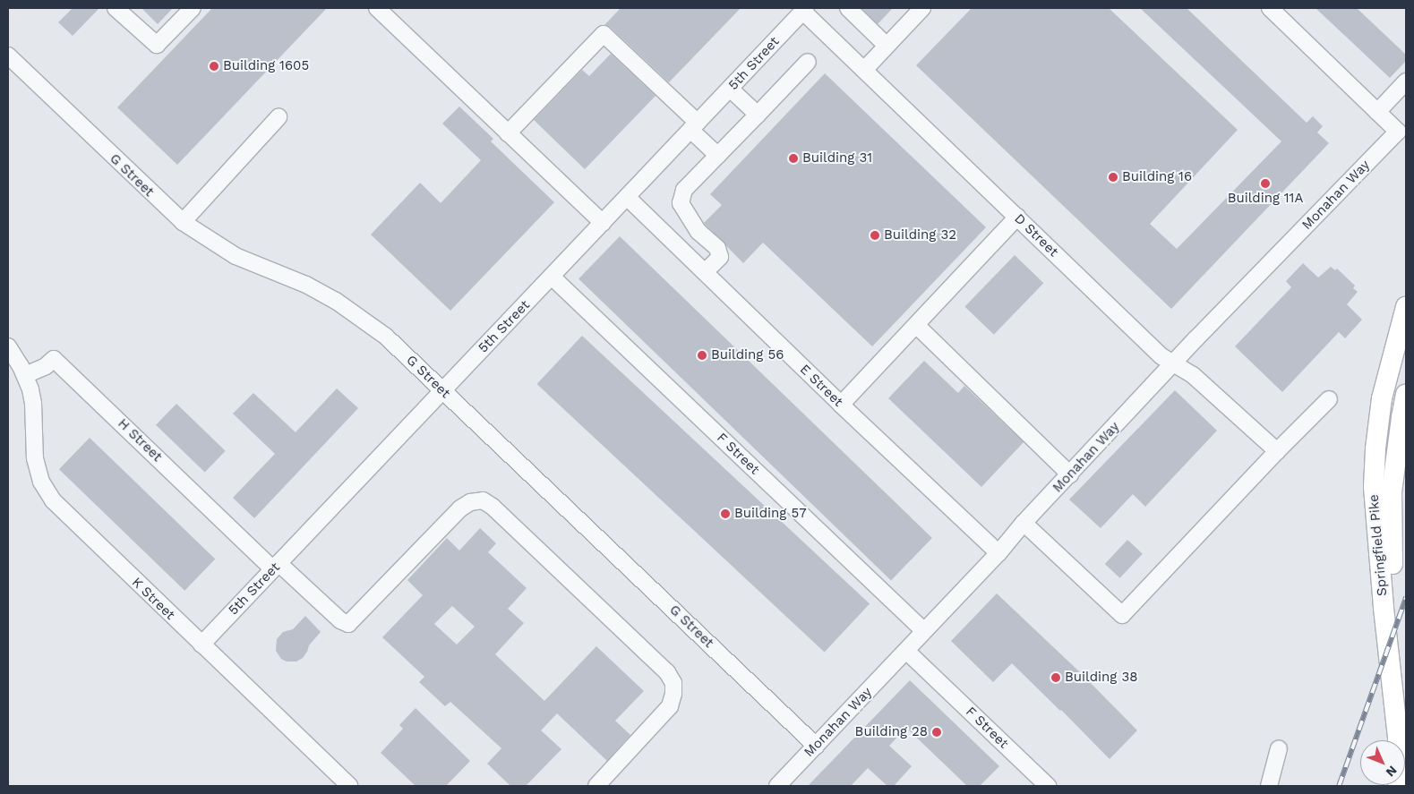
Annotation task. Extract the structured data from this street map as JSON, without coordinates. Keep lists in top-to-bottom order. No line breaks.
{"streets":{"main road":["Springfield Pike"],"street":["5th Street","G Street","Monahan Way","D Street","E Street","H Street","F Street","K Street"]},"crossings":[["5th Street","G Street"],["5th Street","D Street"],["5th Street","E Street"],["5th Street","H Street"],["5th Street","F Street"],["5th Street","K Street"],["G Street","Monahan Way"],["Monahan Way","D Street"],["Monahan Way","E Street"],["Monahan Way","F Street"],["H Street","K Street"]],"places":["Building 1605","Building 31","Building 16","Building 11A","Building 32","Building 56","Building 57","Building 38","Building 28"],"north":"bottom right"}
